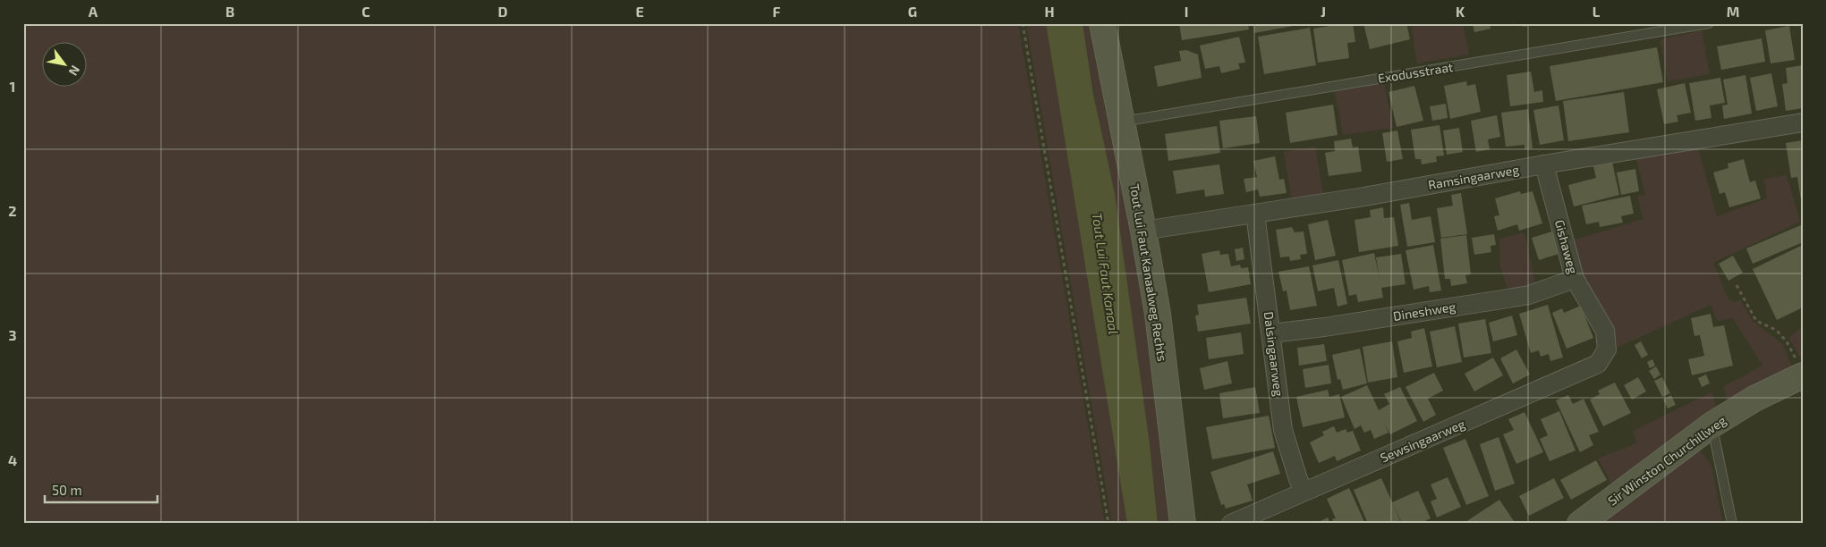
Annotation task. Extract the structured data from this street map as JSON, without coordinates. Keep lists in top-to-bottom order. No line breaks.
{"streets":{"street":["Ramsingaarweg","Gishaweg","Tout Lui Faut Kanaalweg Rechts","Dineshweg","Dalsingaarweg","Sewsingaarweg","Sir Winston Churchillweg"],"lane":["Exodusstraat"]},"crossings":[["Exodusstraat","Tout Lui Faut Kanaalweg Rechts"],["Ramsingaarweg","Gishaweg"],["Ramsingaarweg","Tout Lui Faut Kanaalweg Rechts"],["Ramsingaarweg","Dalsingaarweg"],["Gishaweg","Dineshweg"],["Gishaweg","Sewsingaarweg"],["Dineshweg","Dalsingaarweg"],["Dalsingaarweg","Sewsingaarweg"]],"water":["Tout Lui Faut Kanaal"],"scale_bar":"50 m","north":"bottom right","grid":{"columns":["A","B","C","D","E","F","G","H","I","J","K","L","M"],"rows":["1","2","3","4"]}}
